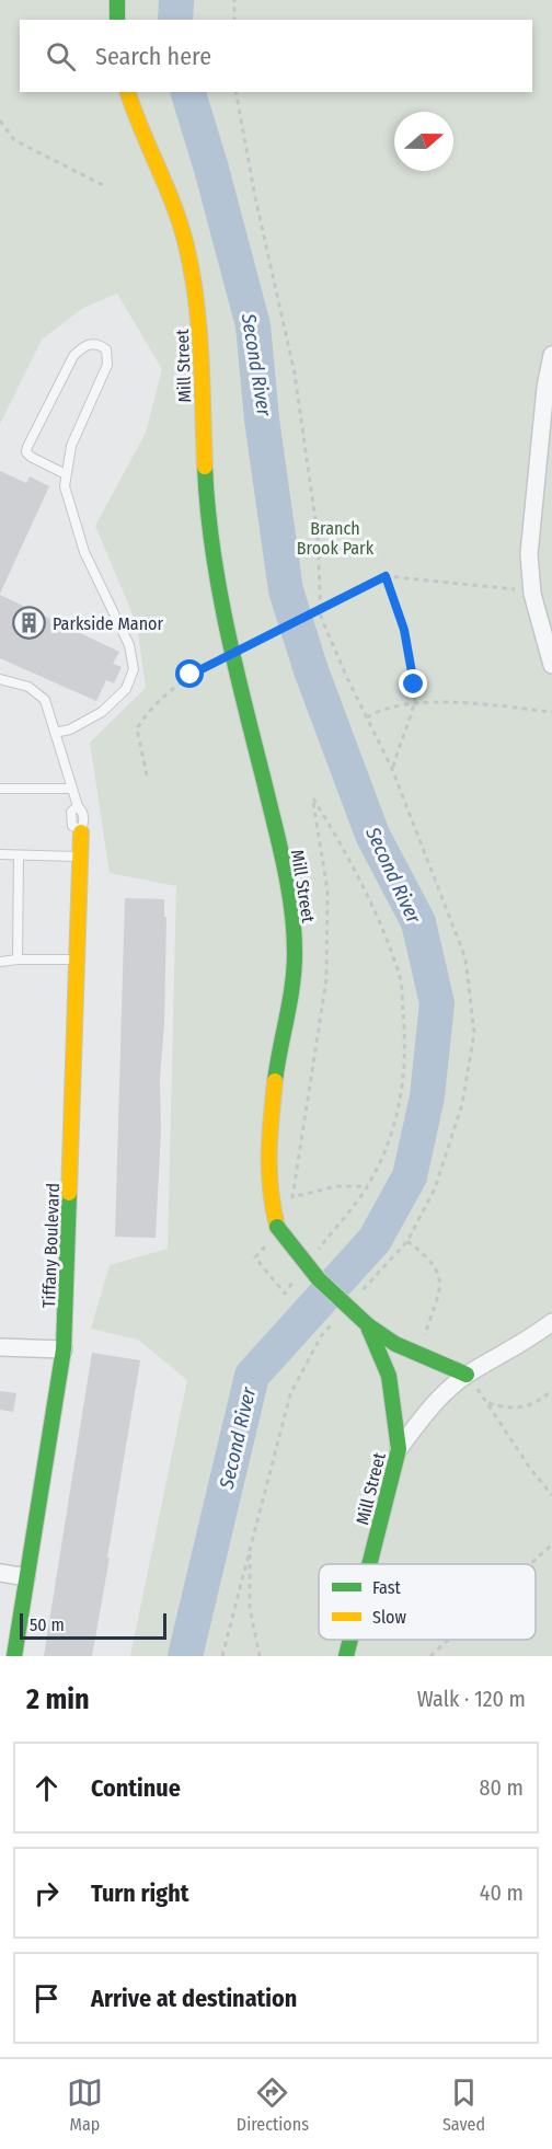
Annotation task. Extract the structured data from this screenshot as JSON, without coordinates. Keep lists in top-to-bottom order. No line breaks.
{"streets":{"street":["Mill Street","Tiffany Boulevard"]},"water":["Second River"],"parks":["Branch Brook Park"],"places":{"building":["Parkside Manor"]},"legend":["Fast","Slow"],"scale_bar":"50 m","north":"right","page":{"search":"Search here","scale":"50 m","heading":["2 min","Walk · 120 m"],"list":[["Continue","80 m"],["Turn right","40 m"],"Arrive at destination"],"nav":["Map","Directions","Saved"]}}
